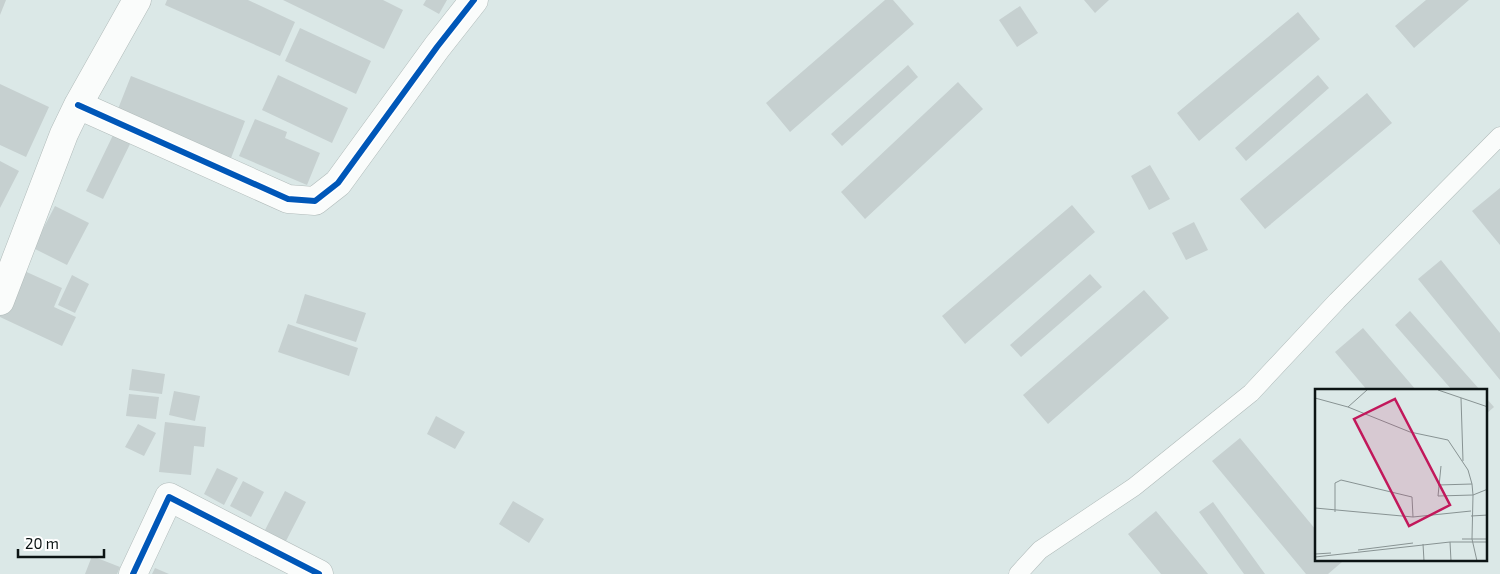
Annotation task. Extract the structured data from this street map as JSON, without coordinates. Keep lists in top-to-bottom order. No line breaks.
{"scale_bar":"20 m"}
